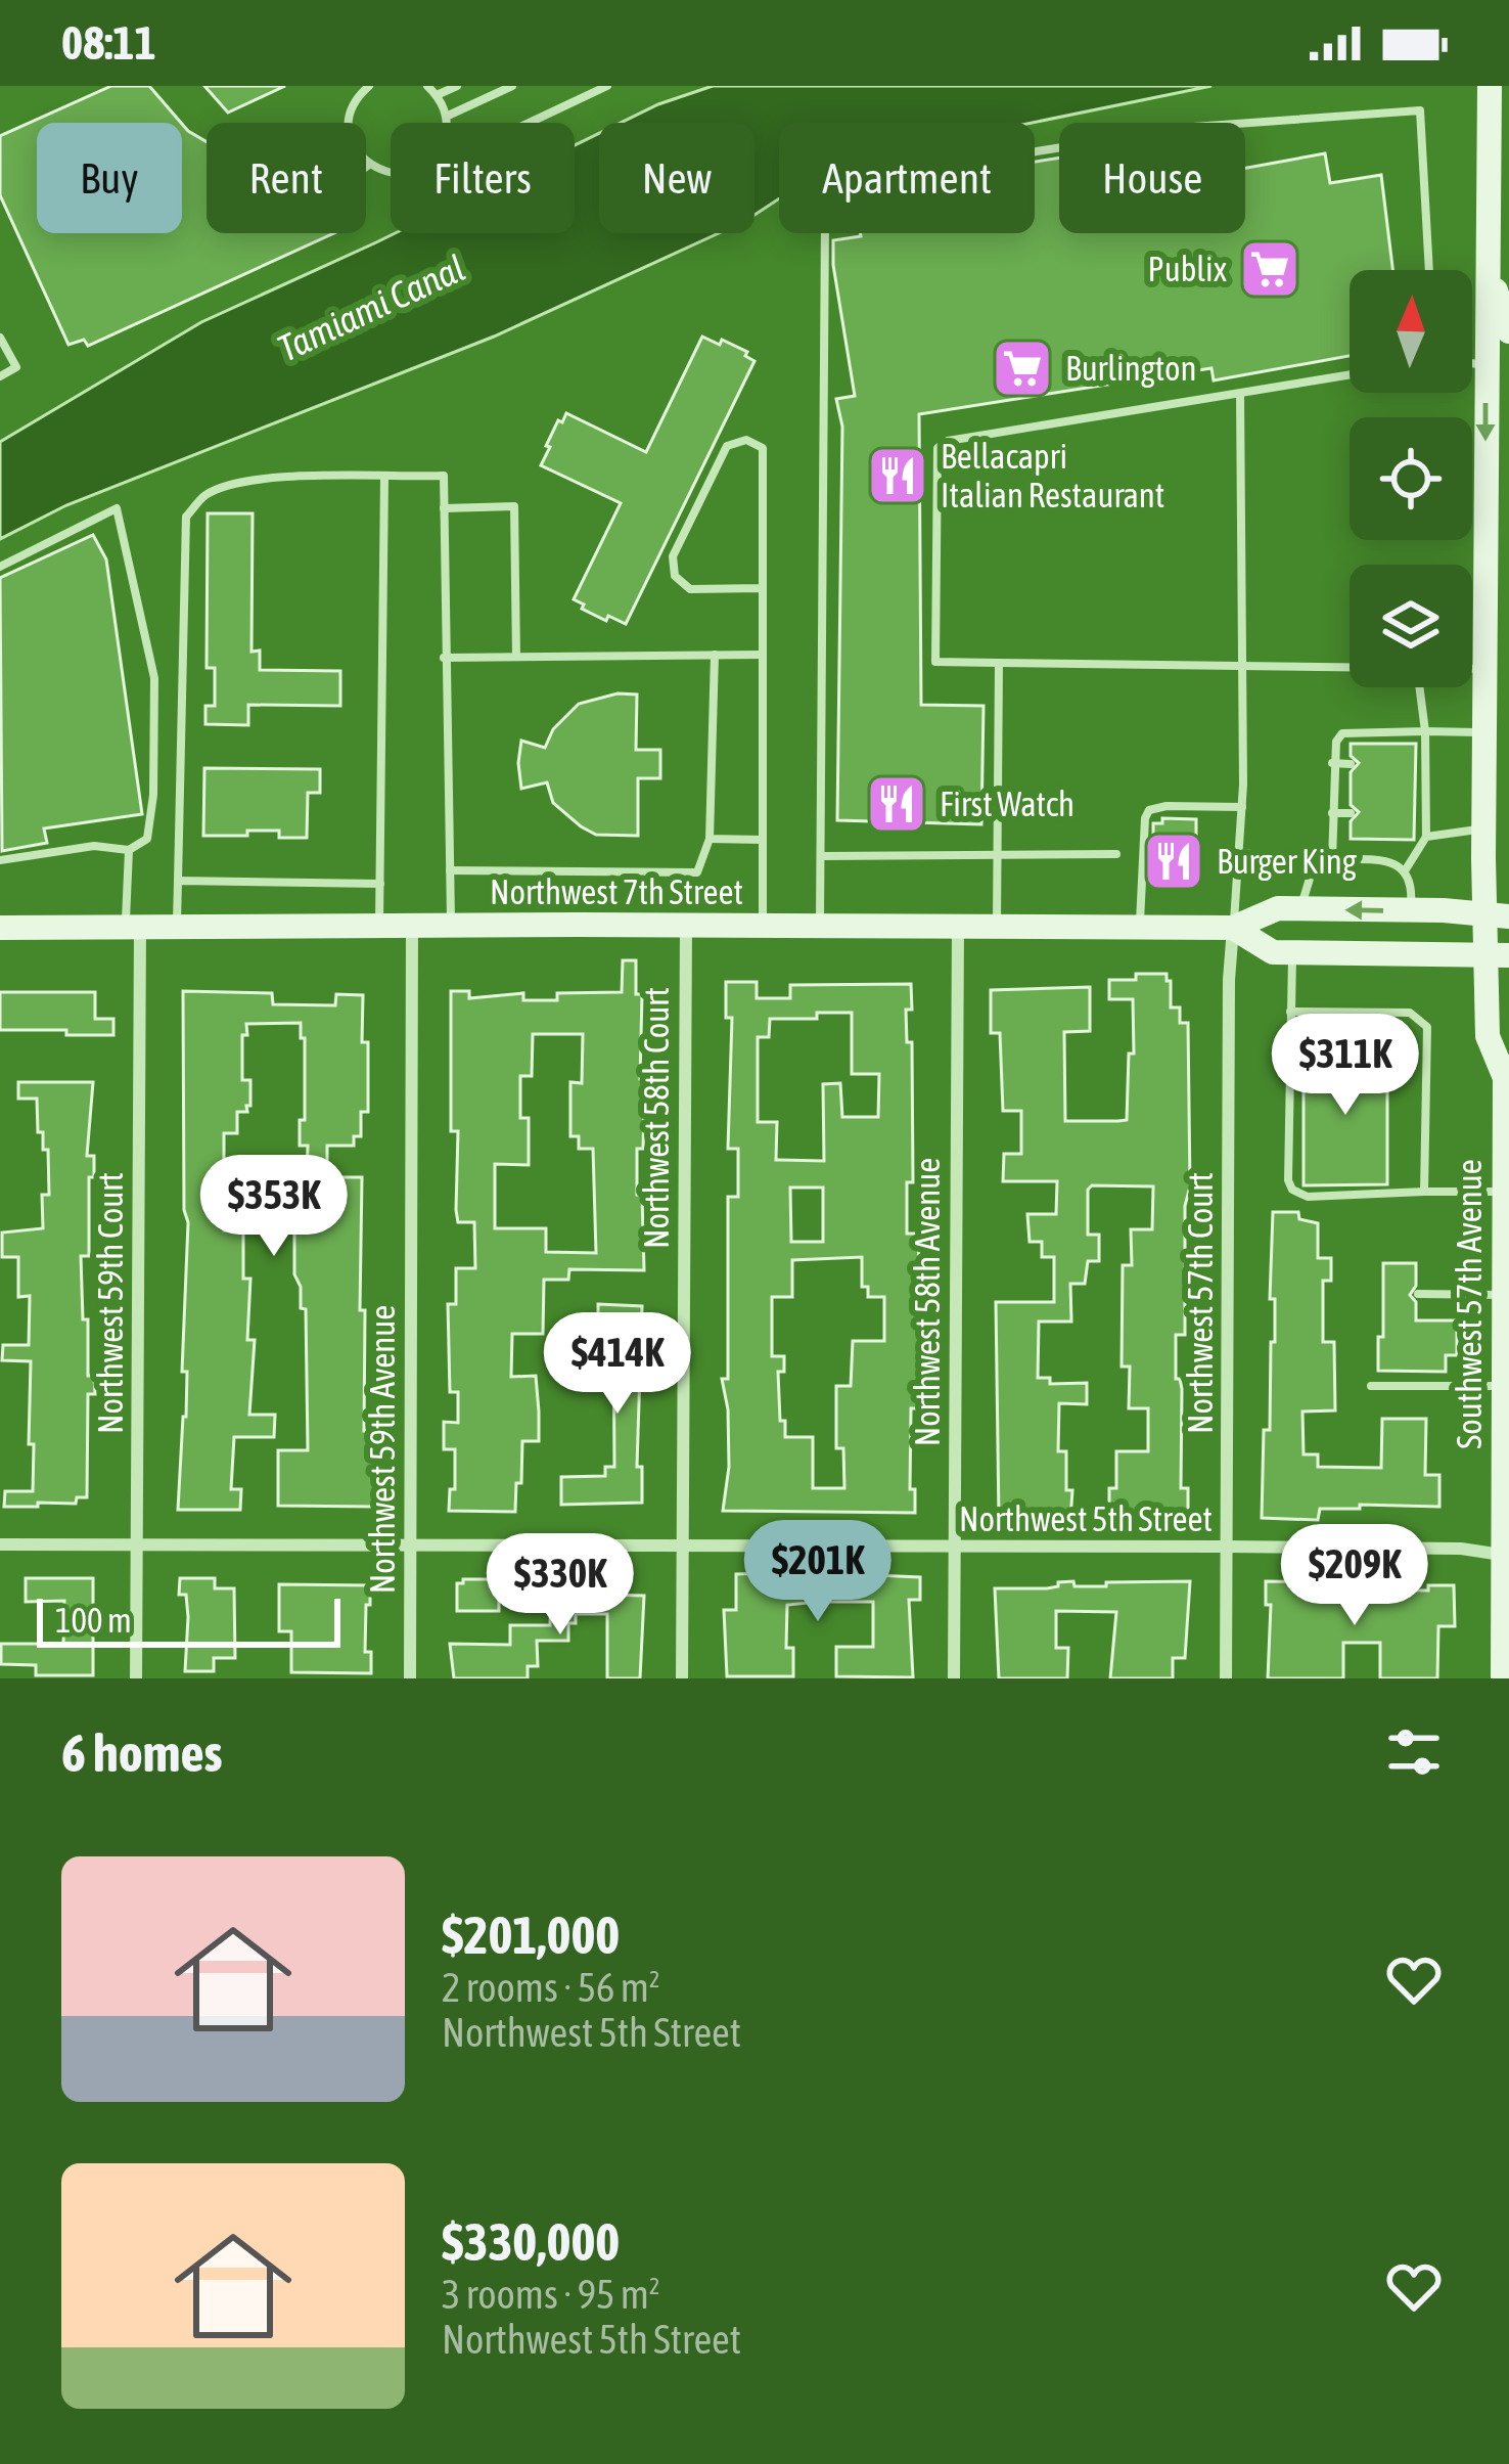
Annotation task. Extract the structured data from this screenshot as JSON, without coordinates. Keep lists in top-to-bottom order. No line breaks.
{"streets":{"main road":["Northwest 7th Street","Southwest 57th Avenue"],"street":["Northwest 58th Court","Northwest 58th Avenue","Northwest 59th Court","Northwest 57th Court","Northwest 59th Avenue","Northwest 5th Street"]},"crossings":[["Northwest 7th Street","Northwest 58th Court"],["Northwest 7th Street","Northwest 58th Avenue"],["Northwest 7th Street","Northwest 59th Court"],["Northwest 7th Street","Northwest 57th Court"],["Northwest 7th Street","Southwest 57th Avenue"],["Northwest 7th Street","Northwest 59th Avenue"],["Northwest 58th Court","Northwest 5th Street"],["Northwest 58th Avenue","Northwest 5th Street"],["Northwest 59th Court","Northwest 5th Street"],["Northwest 57th Court","Northwest 5th Street"],["Southwest 57th Avenue","Northwest 5th Street"],["Northwest 59th Avenue","Northwest 5th Street"]],"water":["Tamiami Canal"],"places":{"supermarket":["Publix","Burlington"],"restaurant":["Bellacapri Italian Restaurant","First Watch","Burger King"]},"scale_bar":"100 m","north":"top","page":{"status":"08:11","chip":["Buy","Rent","Filters","New","Apartment","House"],"price":["$311K","$353K","$414K","$201K","$209K","$330K"],"scale":"100 m","heading":"6 homes","list":[{"name":"$201,000","note":"2 rooms · 56 m² · Northwest 5th Street"},{"name":"$330,000","note":"3 rooms · 95 m² · Northwest 5th Street"}]}}
